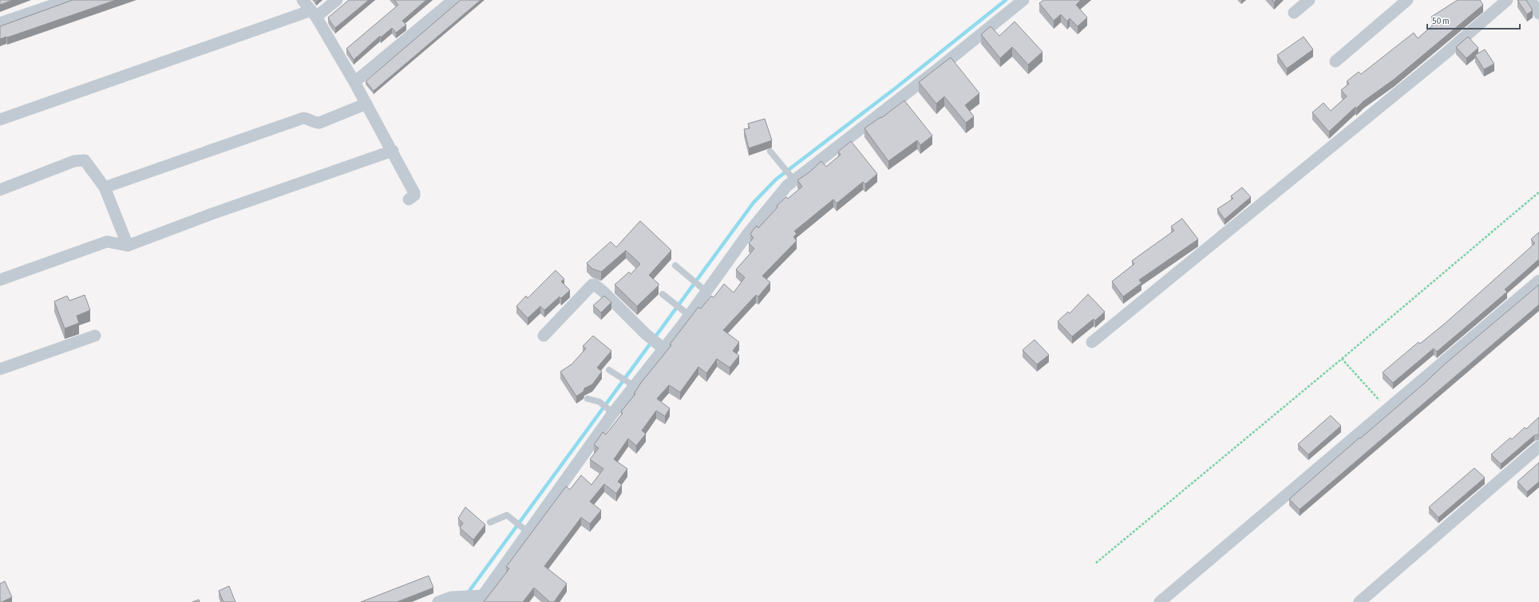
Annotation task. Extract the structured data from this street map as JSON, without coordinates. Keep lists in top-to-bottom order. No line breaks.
{"scale_bar":"50 m"}
